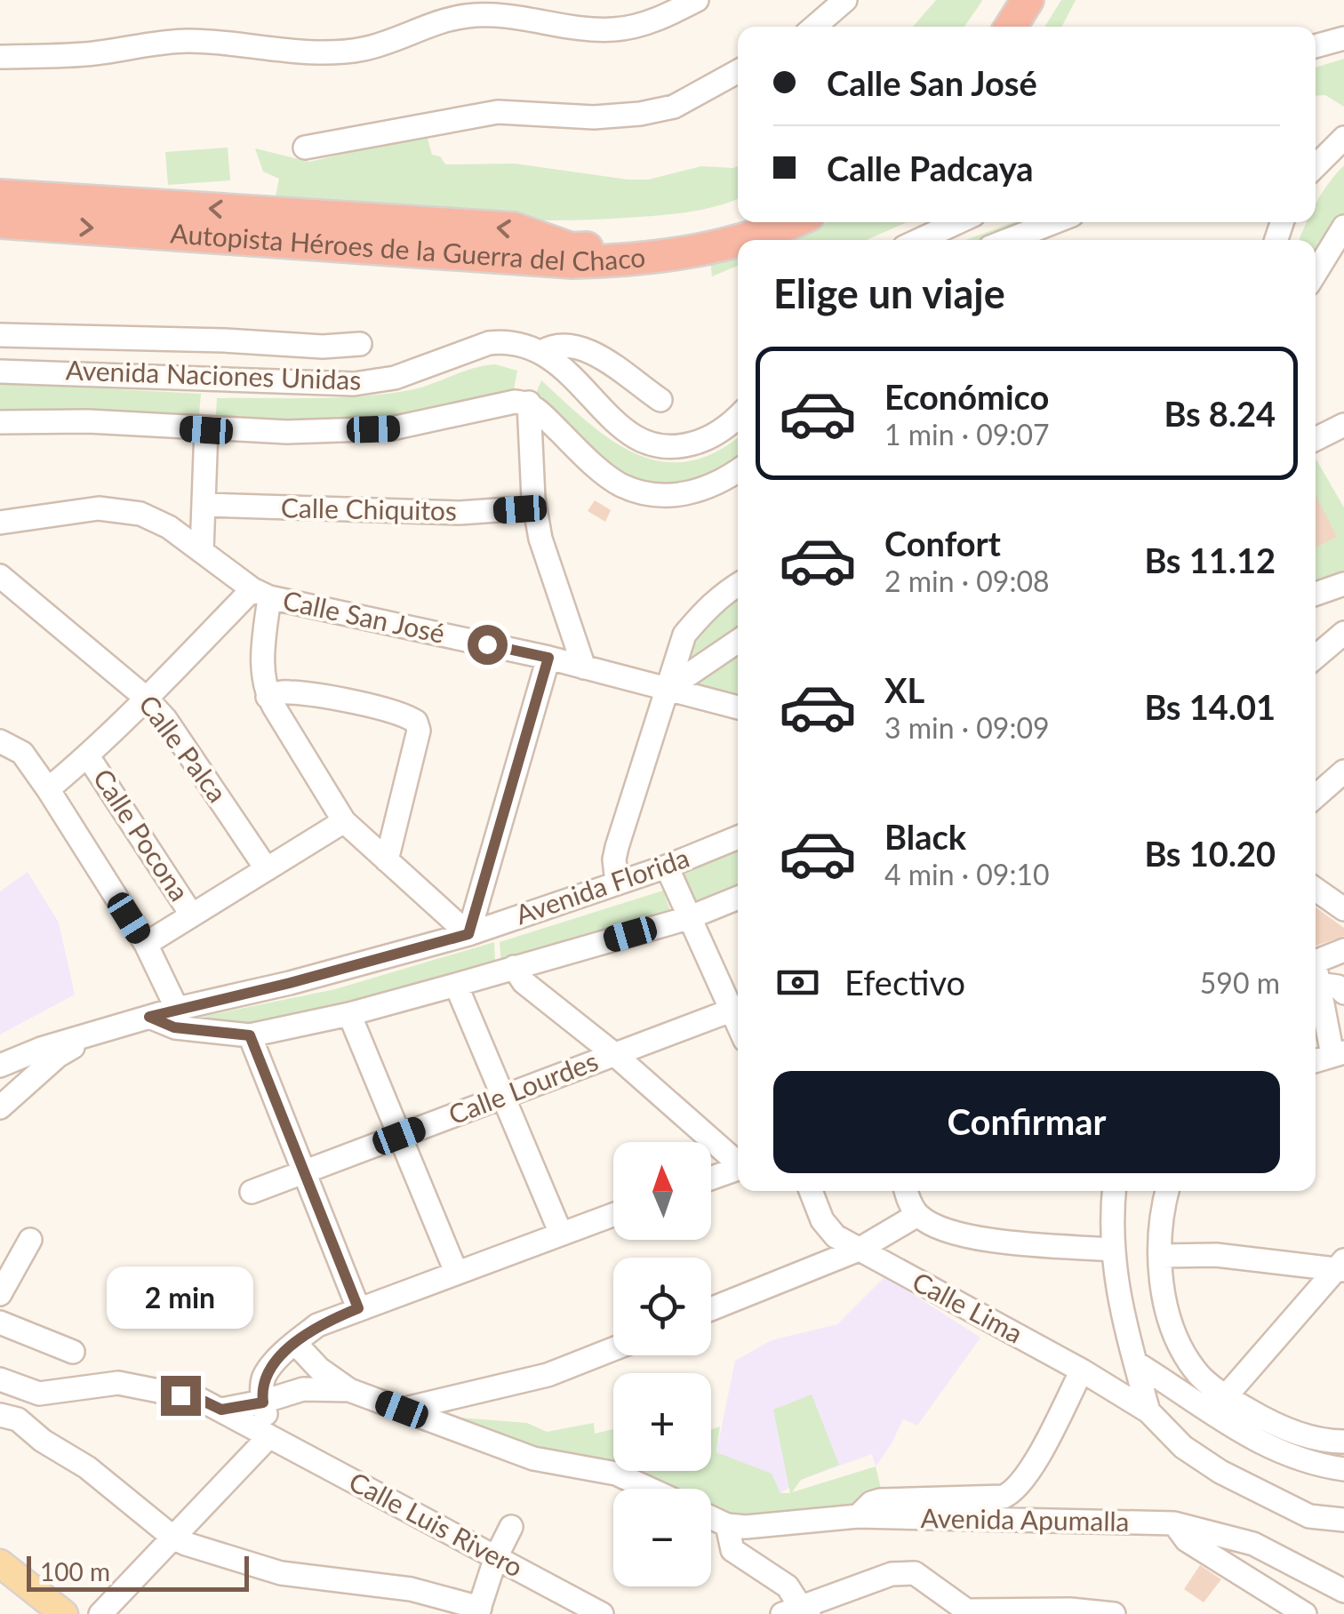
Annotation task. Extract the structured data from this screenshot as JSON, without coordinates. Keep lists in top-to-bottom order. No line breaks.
{"streets":{"highway":["Autopista Héroes de la Guerra del Chaco"],"street":["Avenida Naciones Unidas","Calle Chiquitos","Calle San José","Calle Palca","Calle Pocona","Avenida Florida","Calle Lourdes","Calle Lima","Avenida Apumalla","Calle Luis Rivero"]},"scale_bar":"100 m","north":"top","page":{"banner":["Calle San José","Calle Padcaya"],"heading":"Elige un viaje","list":[{"name":"Económico","note":"1 min · 09:07","value":"Bs 8.24"},{"name":"Confort","note":"2 min · 09:08","value":"Bs 11.12"},{"name":"XL","note":"3 min · 09:09","value":"Bs 14.01"},{"name":"Black","note":"4 min · 09:10","value":"Bs 10.20"}],"pay":["Efectivo","590 m"],"buttons":"Confirmar","map_buttons":["+","−"],"bubble":"2 min","scale":"100 m"}}
